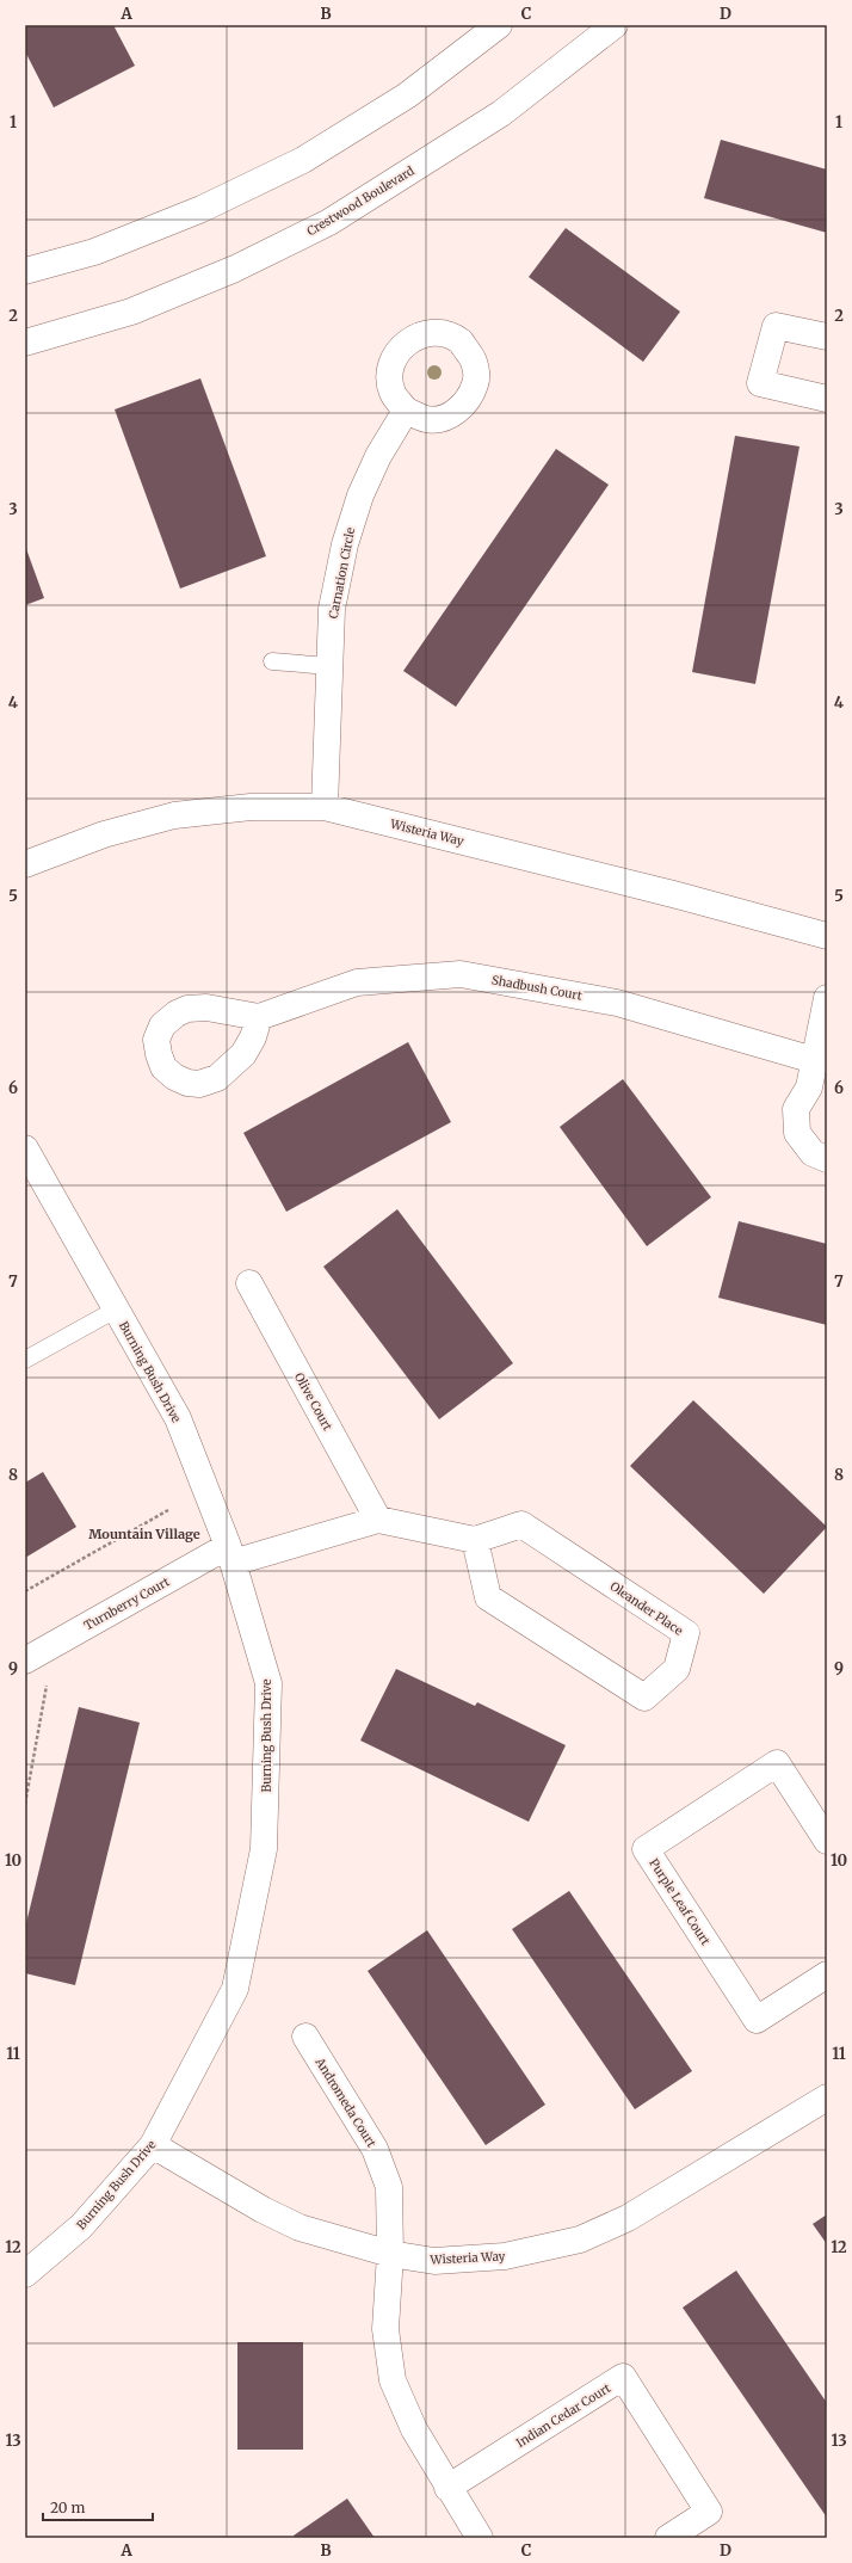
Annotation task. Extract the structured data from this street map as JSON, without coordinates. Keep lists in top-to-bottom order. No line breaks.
{"streets":{"street":["Crestwood Boulevard","Carnation Circle","Wisteria Way","Shadbush Court","Burning Bush Drive","Olive Court","Turnberry Court","Oleander Place","Purple Leaf Court","Andromeda Court","Indian Cedar Court"]},"crossings":[["Carnation Circle","Wisteria Way"],["Wisteria Way","Burning Bush Drive"],["Wisteria Way","Andromeda Court"],["Burning Bush Drive","Turnberry Court"]],"districts":["Mountain Village"],"scale_bar":"20 m","grid":{"columns":["A","B","C","D"],"rows":["1","2","3","4","5","6","7","8","9","10","11","12","13"]}}
